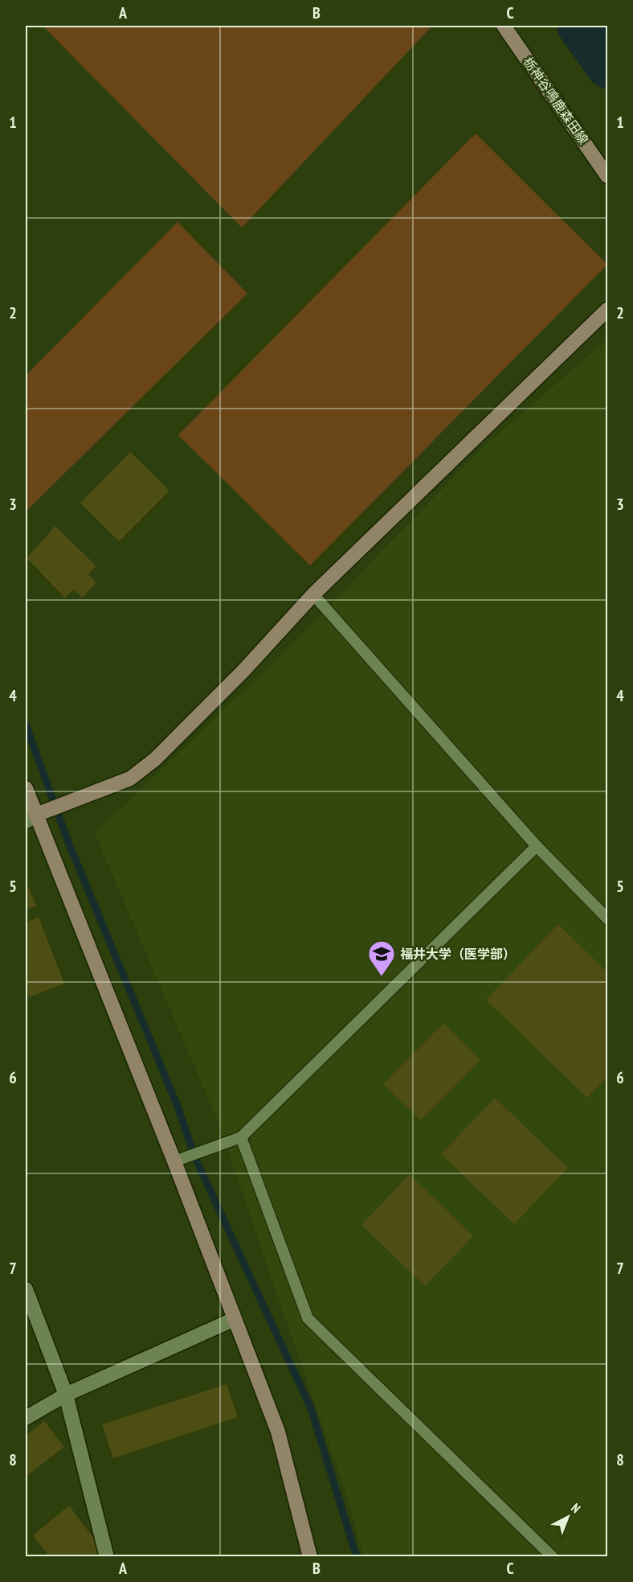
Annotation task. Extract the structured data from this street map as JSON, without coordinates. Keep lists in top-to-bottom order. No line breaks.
{"streets":{"street":["栃神谷鳴鹿森田線"]},"places":{"school or university":["福井大学（医学部）"]},"north":"top right","grid":{"columns":["A","B","C"],"rows":["1","2","3","4","5","6","7","8"]}}
